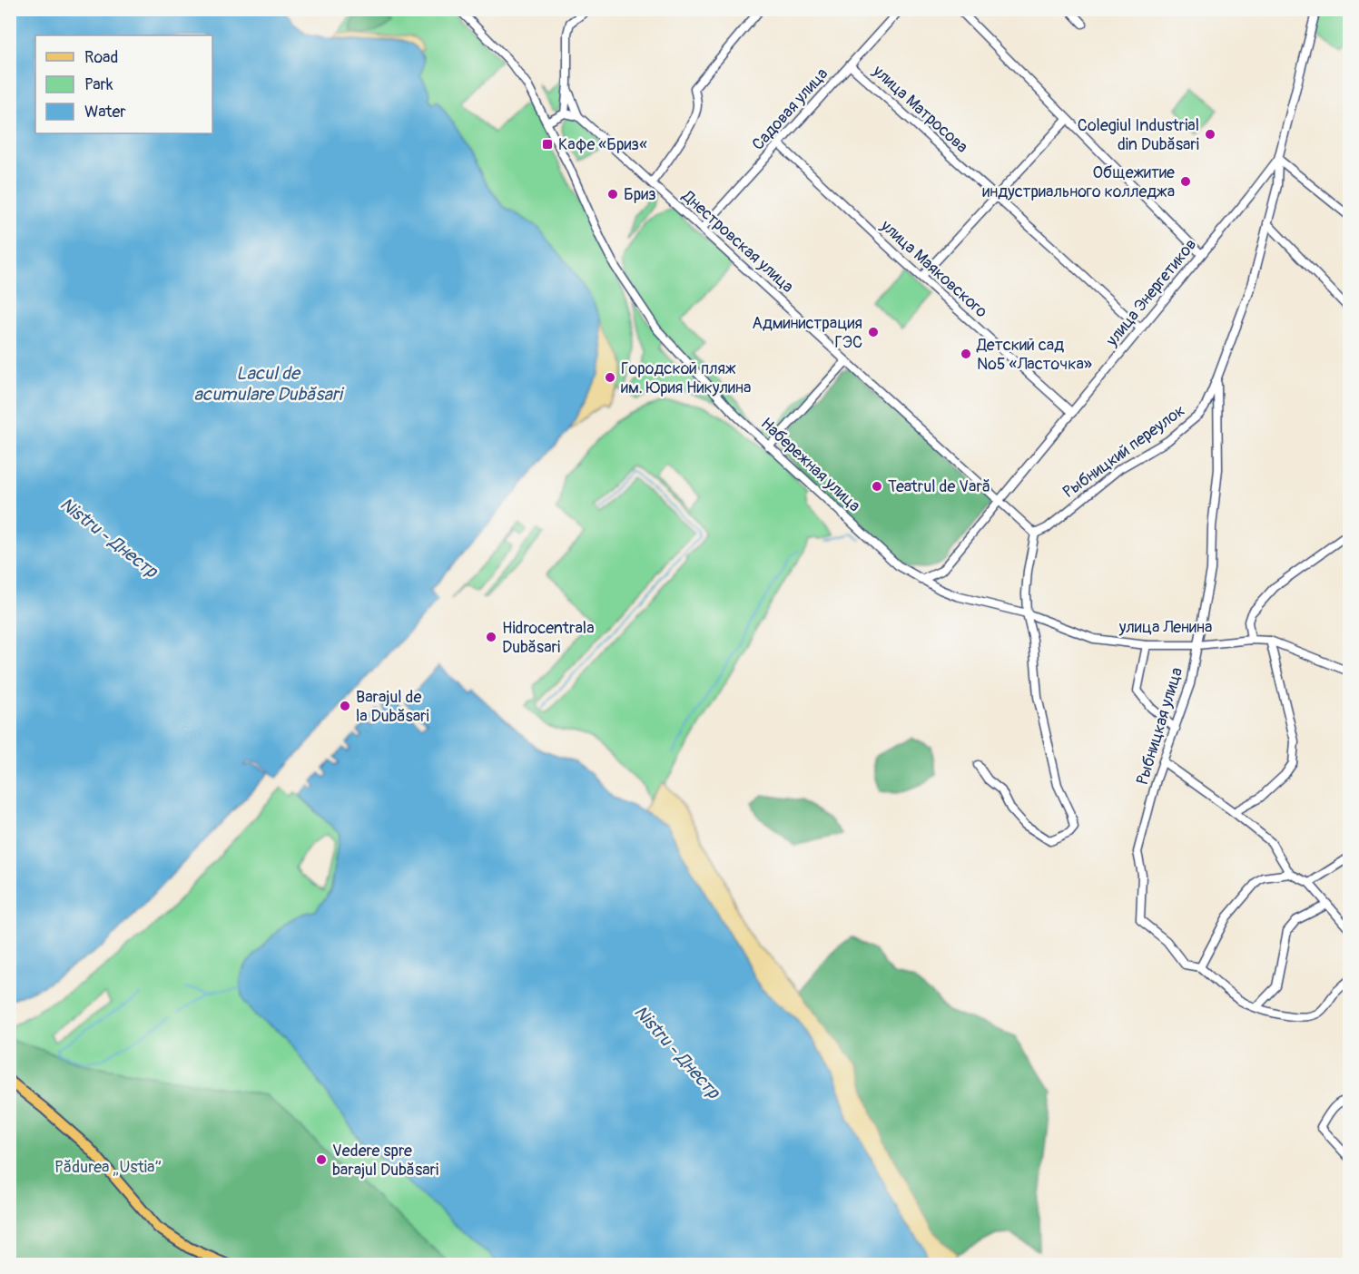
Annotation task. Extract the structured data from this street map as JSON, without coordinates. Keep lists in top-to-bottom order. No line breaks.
{"streets":{"street":["Садовая улица","улица Матросова","Днестровская улица","улица Маяковского","улица Энергетиков","Рыбницкий переулок","Набережная улица","улица Ленина","Рыбницкая улица"]},"crossings":[["Садовая улица","улица Матросова"],["Садовая улица","Днестровская улица"],["Садовая улица","улица Маяковского"],["улица Матросова","улица Энергетиков"],["Днестровская улица","улица Энергетиков"],["Днестровская улица","Рыбницкий переулок"],["улица Маяковского","улица Энергетиков"],["улица Энергетиков","Рыбницкий переулок"],["улица Энергетиков","Набережная улица"],["улица Энергетиков","улица Ленина"],["Рыбницкий переулок","Рыбницкая улица"],["Набережная улица","улица Ленина"],["улица Ленина","Рыбницкая улица"]],"water":["Lacul de acumulare Dubăsari","Nistru - Днестр"],"parks":["Pădurea „Ustia”"],"places":{"other":["Colegiul Industrial din Dubăsari","Общежитие индустриального колледжа","Бриз","Администрация ГЭС","Детский сад №5 «Ласточка»","Городской пляж им. Юрия Никулина","Teatrul de Vară","Hidrocentrala Dubăsari","Barajul de la Dubăsari","Vedere spre barajul Dubăsari"],"transit":["Кафе «Бриз«"]},"legend":["Road","Park","Water"]}
